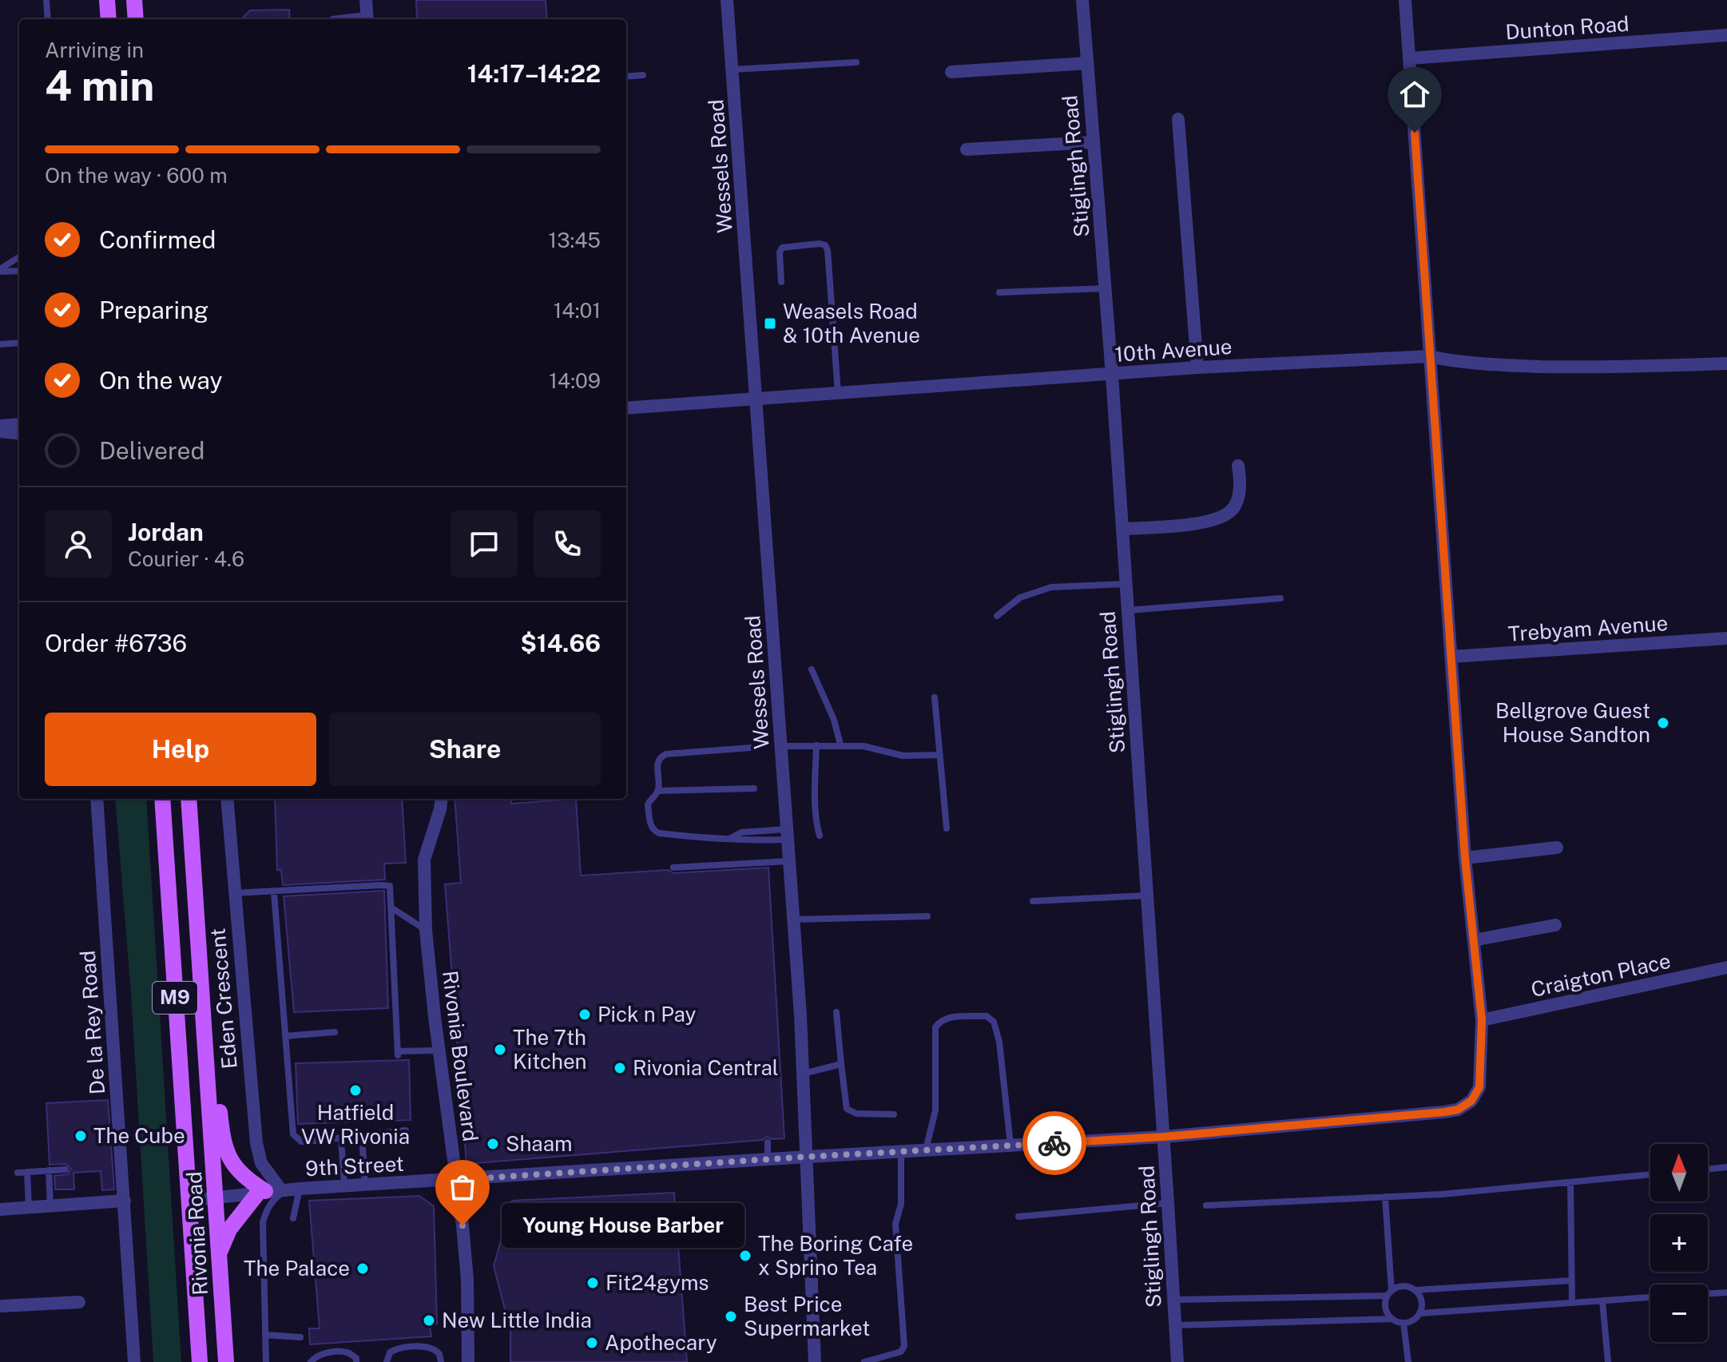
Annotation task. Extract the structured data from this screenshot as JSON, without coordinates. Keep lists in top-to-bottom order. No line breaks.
{"streets":{"main road":["M9","Rivonia Road"],"street":["Dunton Road","Wessels Road","Stiglingh Road","10th Avenue","Trebyam Avenue","Craigton Place","Eden Crescent","De la Rey Road","Rivonia Boulevard","9th Street"]},"crossings":[["Dunton Road","9th Street"],["Wessels Road","10th Avenue"],["Wessels Road","9th Street"],["Stiglingh Road","10th Avenue"],["Stiglingh Road","9th Street"],["10th Avenue","9th Street"],["Trebyam Avenue","9th Street"],["Craigton Place","9th Street"],["Eden Crescent","9th Street"],["Rivonia Boulevard","9th Street"],["9th Street","Rivonia Road"]],"places":{"transit":["Weasels Road & 10th Avenue"],"other":["Bellgrove Guest House Sandton","Pick n Pay","The 7th Kitchen","Rivonia Central","Hatfield VW Rivonia","The Cube","Shaam","Young House Barber","The Boring Cafe x Sprino Tea","The Palace","Fit24gyms","Best Price Supermarket","New Little India","Apothecary"]},"north":"top","page":{"heading":["4 min","Arriving in","14:17–14:22"],"panel":["Jordan","Courier · 4.6","Order #6736","$14.66"],"bar":"On the way · 600 m","list":[["Confirmed","13:45"],["Preparing","14:01"],["On the way","14:09"],"Delivered"],"buttons":["Help","Share"],"map_buttons":["+","−"],"bubble":"Young House Barber"}}
